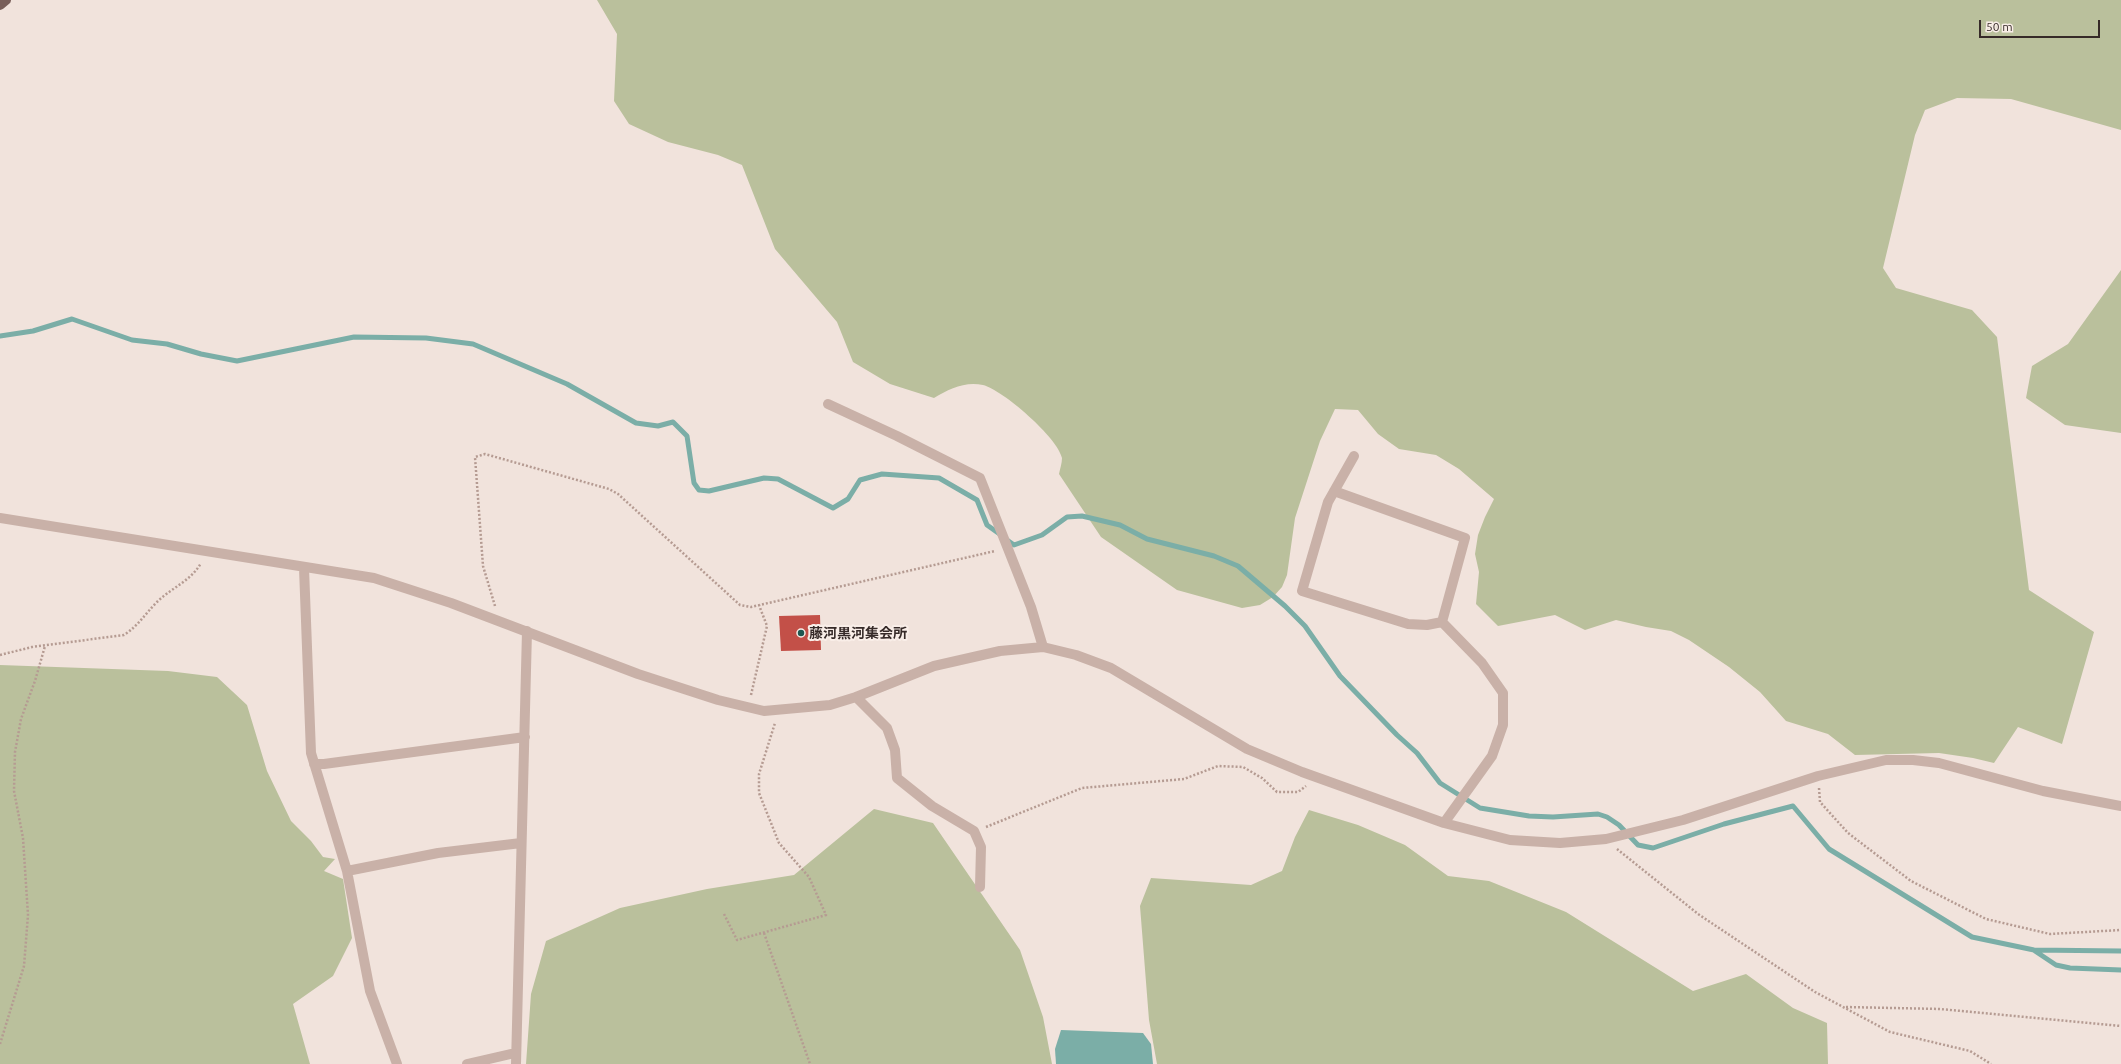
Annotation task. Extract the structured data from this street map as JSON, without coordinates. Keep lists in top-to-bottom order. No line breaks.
{"places":["藤河黒河集会所"],"scale_bar":"50 m"}
